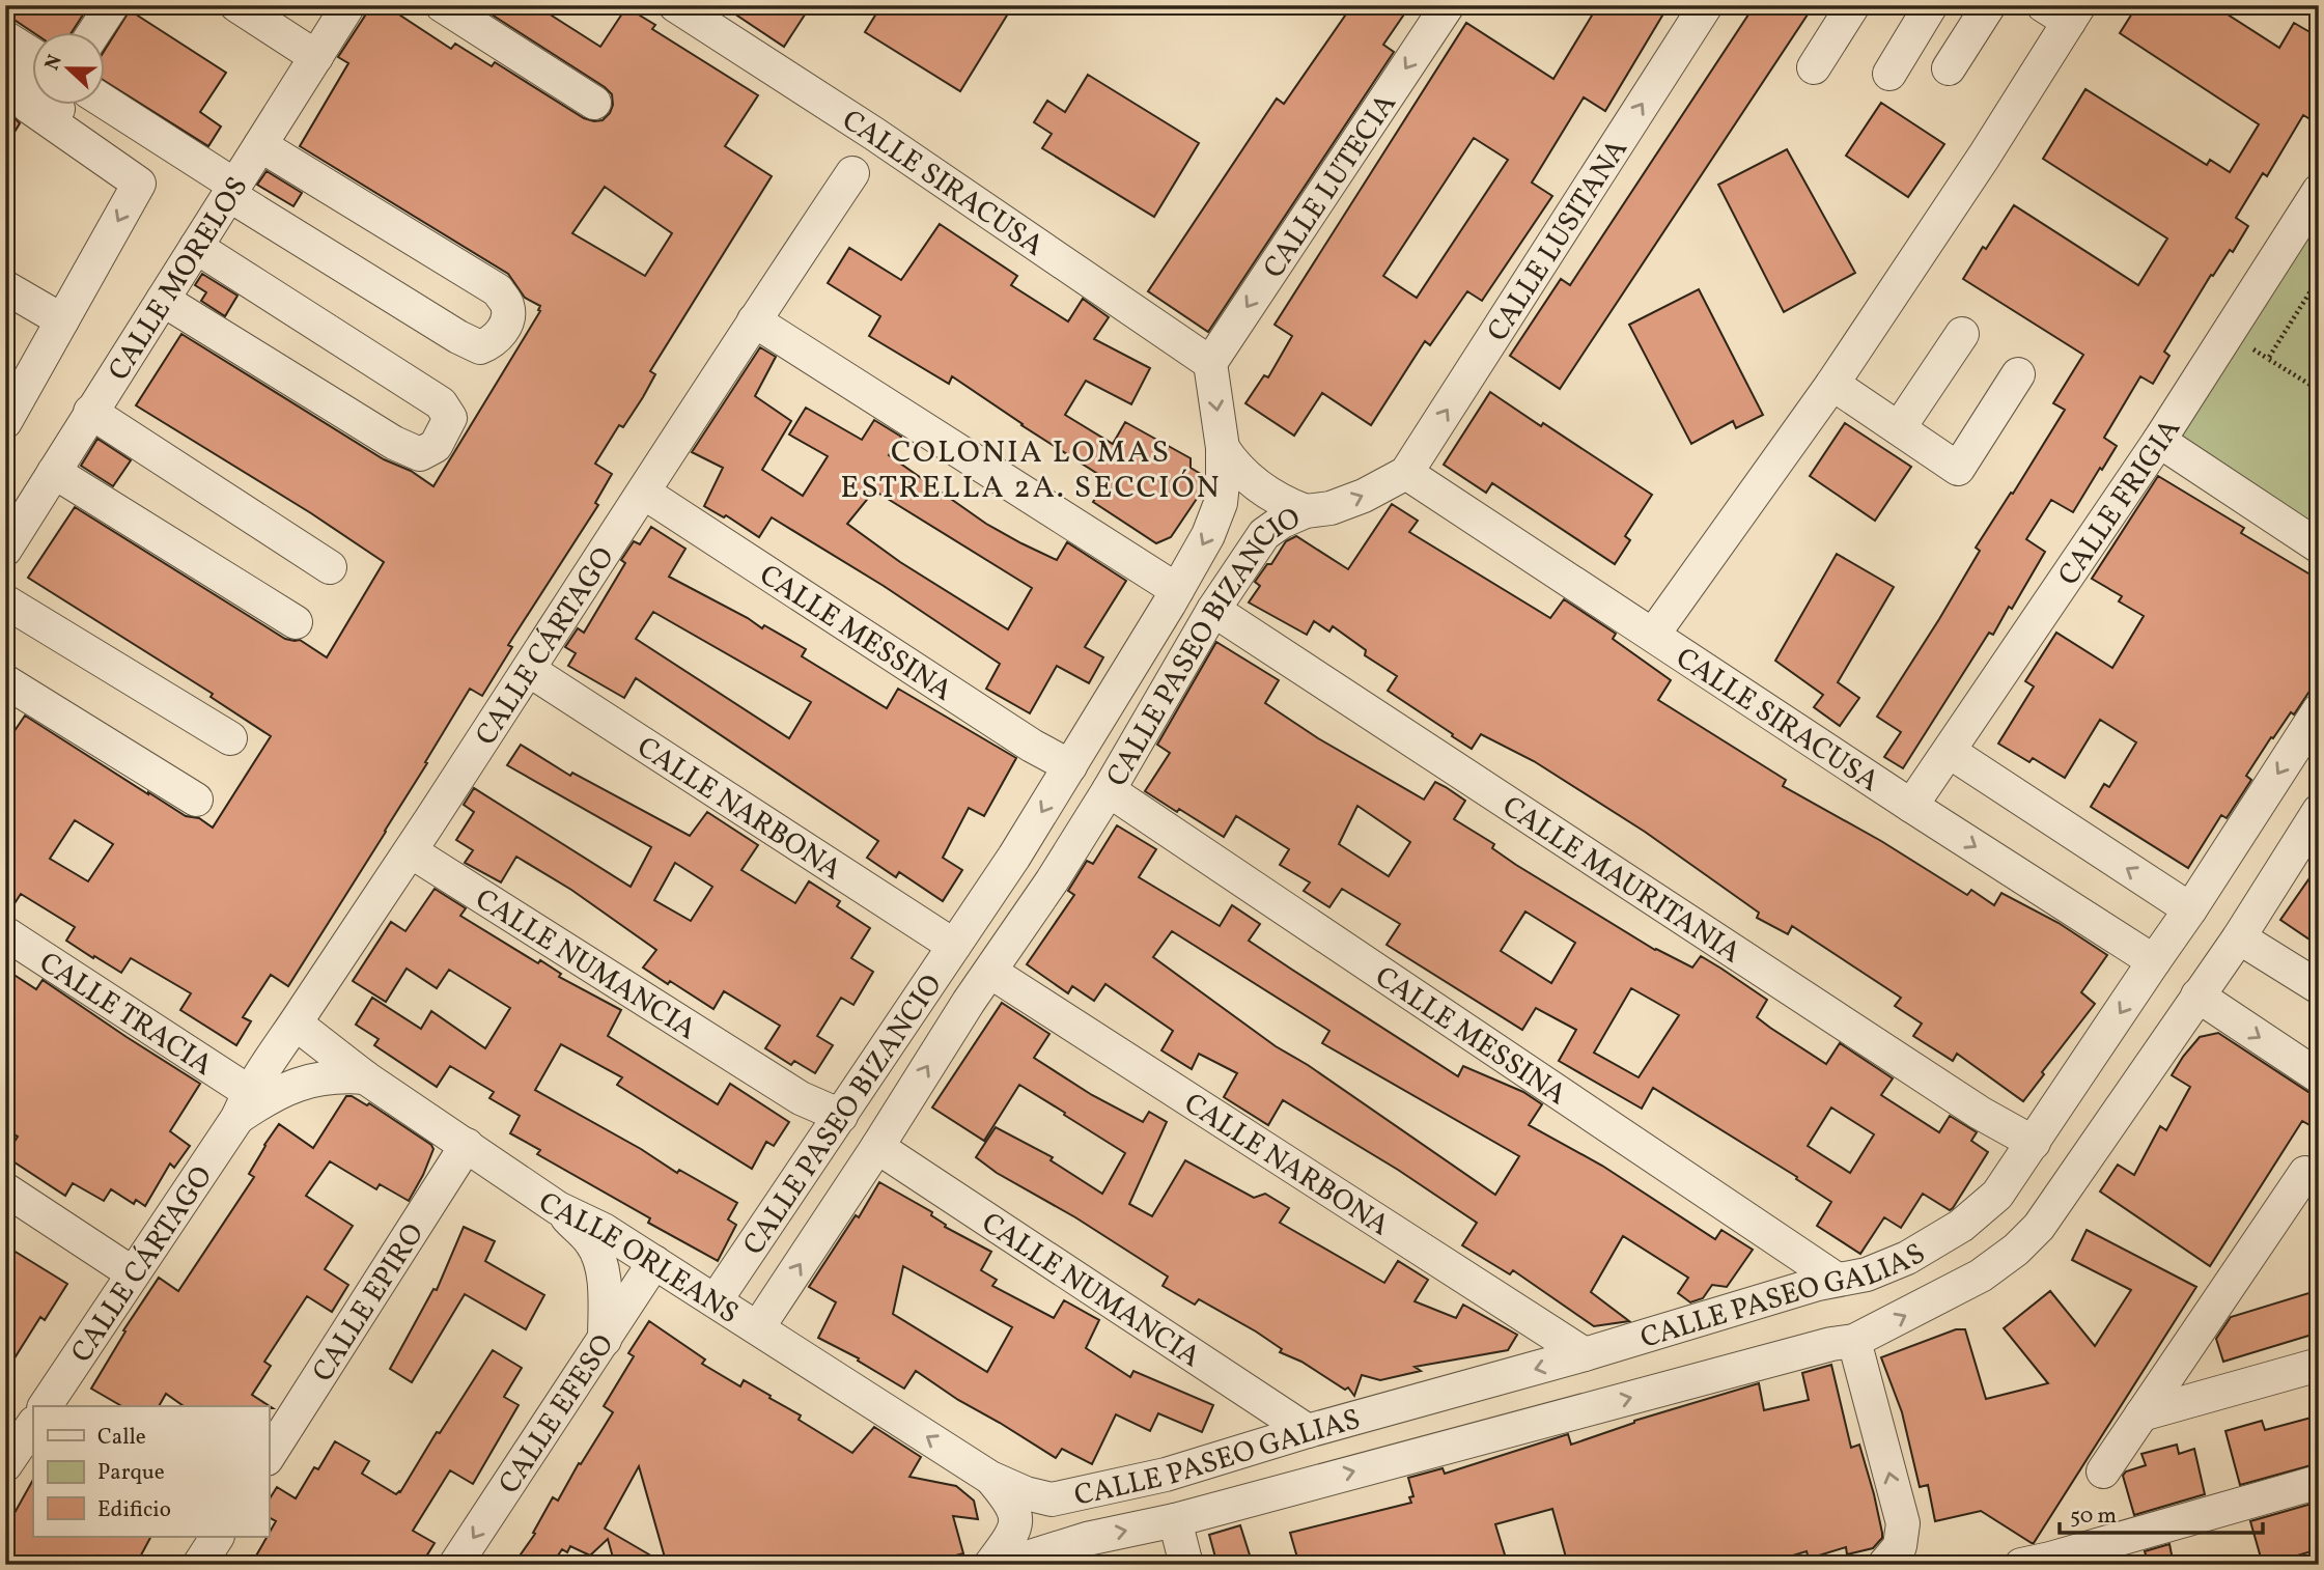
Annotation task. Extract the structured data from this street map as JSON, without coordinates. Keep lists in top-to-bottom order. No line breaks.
{"streets":{"street":["CALLE SIRACUSA","CALLE LUTECIA","CALLE LUSITANA","CALLE MORELOS","CALLE FRIGIA","CALLE MESSINA","CALLE CÁRTAGO","CALLE PASEO BIZANCIO","CALLE NARBONA","CALLE MAURITANIA","CALLE NUMANCIA","CALLE TRACIA","CALLE ORLEANS","CALLE PASEO GALIAS","CALLE EPIRO","CALLE EFESO"]},"crossings":[["CALLE SIRACUSA","CALLE LUTECIA"],["CALLE SIRACUSA","CALLE LUSITANA"],["CALLE SIRACUSA","CALLE FRIGIA"],["CALLE SIRACUSA","CALLE PASEO BIZANCIO"],["CALLE SIRACUSA","CALLE PASEO GALIAS"],["CALLE LUTECIA","CALLE PASEO BIZANCIO"],["CALLE LUSITANA","CALLE PASEO BIZANCIO"],["CALLE MESSINA","CALLE CÁRTAGO"],["CALLE MESSINA","CALLE PASEO BIZANCIO"],["CALLE MESSINA","CALLE PASEO GALIAS"],["CALLE CÁRTAGO","CALLE NARBONA"],["CALLE CÁRTAGO","CALLE NUMANCIA"],["CALLE CÁRTAGO","CALLE TRACIA"],["CALLE CÁRTAGO","CALLE ORLEANS"],["CALLE PASEO BIZANCIO","CALLE NARBONA"],["CALLE PASEO BIZANCIO","CALLE MAURITANIA"],["CALLE PASEO BIZANCIO","CALLE NUMANCIA"],["CALLE PASEO BIZANCIO","CALLE ORLEANS"],["CALLE NARBONA","CALLE PASEO GALIAS"],["CALLE MAURITANIA","CALLE PASEO GALIAS"],["CALLE NUMANCIA","CALLE PASEO GALIAS"],["CALLE ORLEANS","CALLE PASEO GALIAS"],["CALLE ORLEANS","CALLE EPIRO"],["CALLE ORLEANS","CALLE EFESO"]],"one_way":["CALLE LUTECIA","CALLE LUSITANA","CALLE EFESO"],"districts":["COLONIA LOMAS ESTRELLA 2A. SECCIÓN"],"legend":["Calle","Parque","Edificio"],"scale_bar":"50 m","north":"left"}
